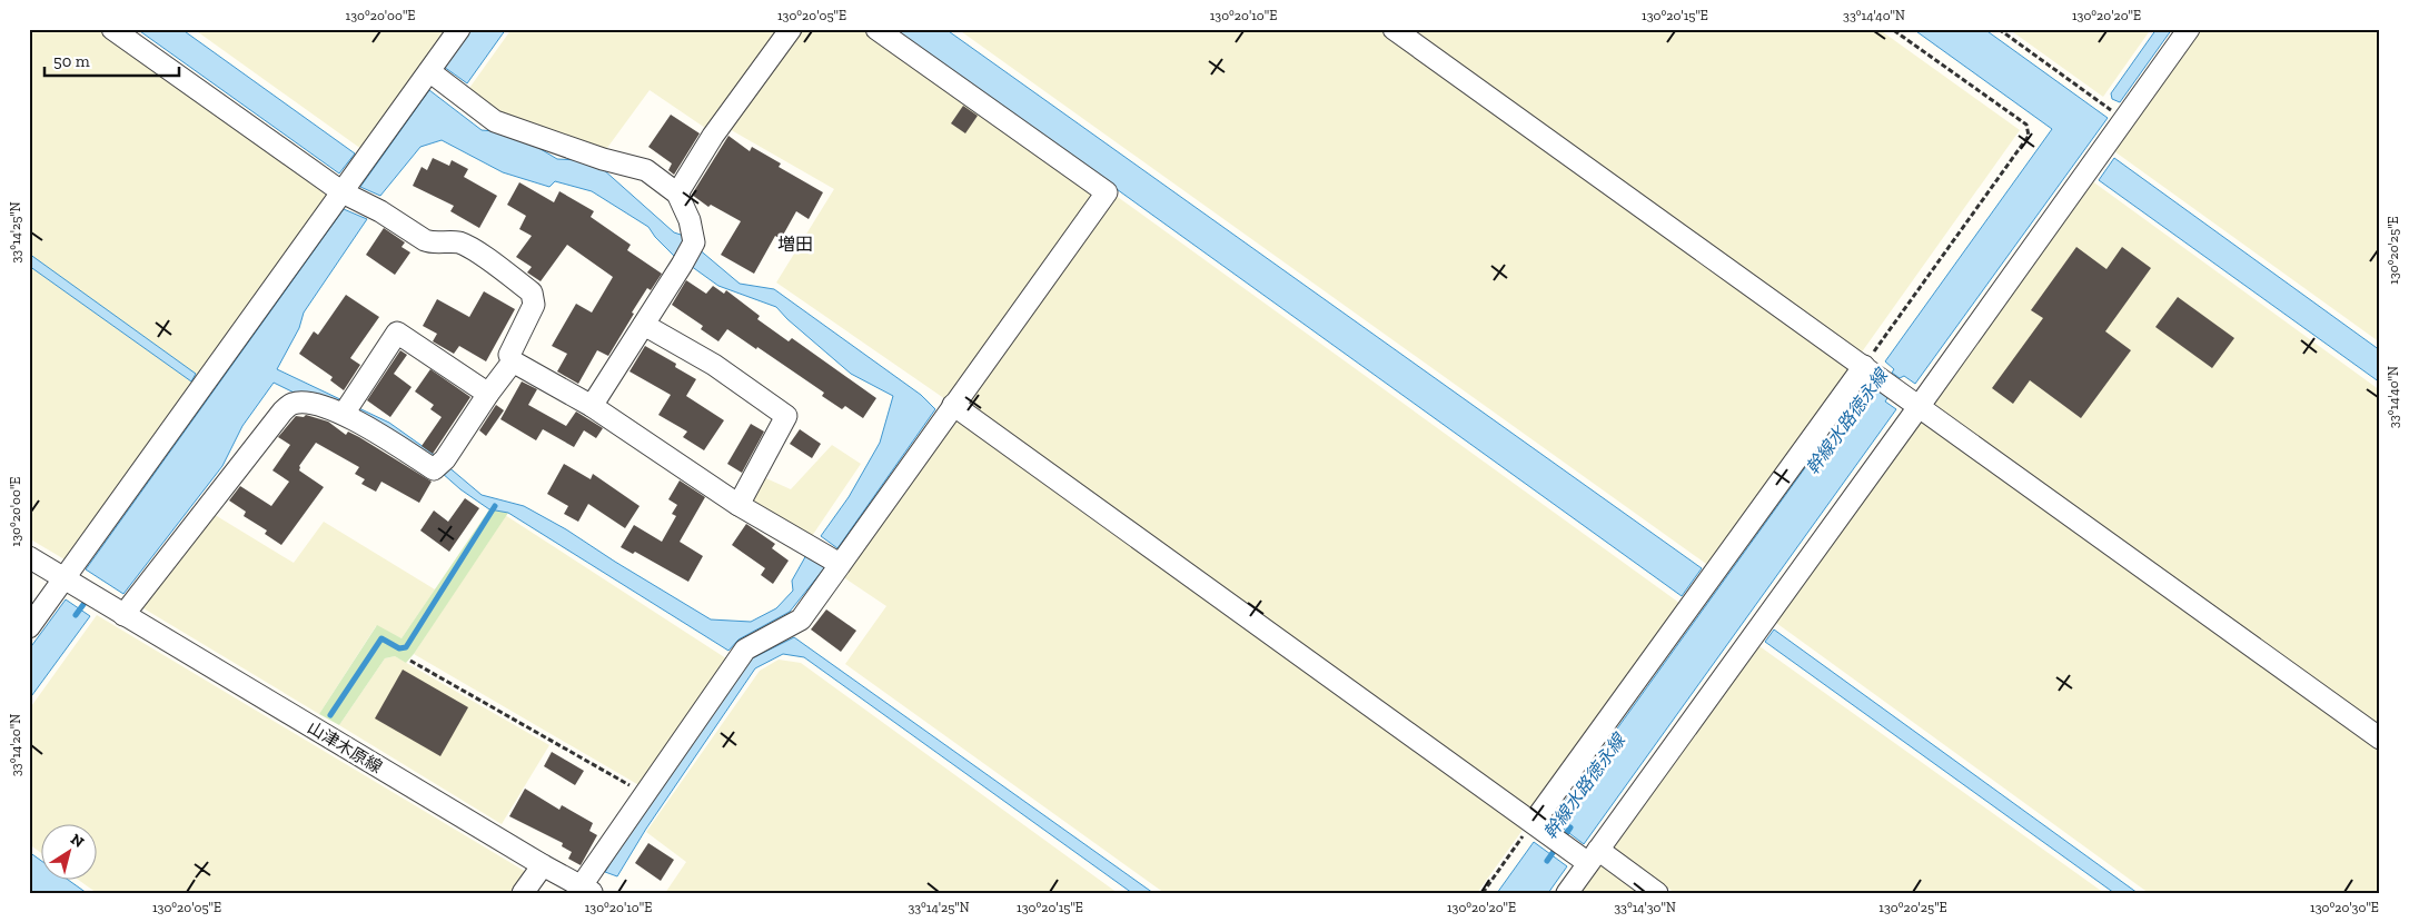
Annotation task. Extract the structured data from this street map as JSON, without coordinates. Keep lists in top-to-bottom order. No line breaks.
{"streets":{"street":["山津木原線"]},"districts":["増田"],"water":["幹線水路徳永線"],"scale_bar":"50 m","north":"top right","coordinates":["130°20'00\"E","130°20'05\"E","130°20'10\"E","130°20'15\"E","33°14'40\"N","130°20'20\"E","33°14'25\"N","130°20'25\"E","33°14'20\"N","33°14'30\"N","130°20'30\"E"]}
